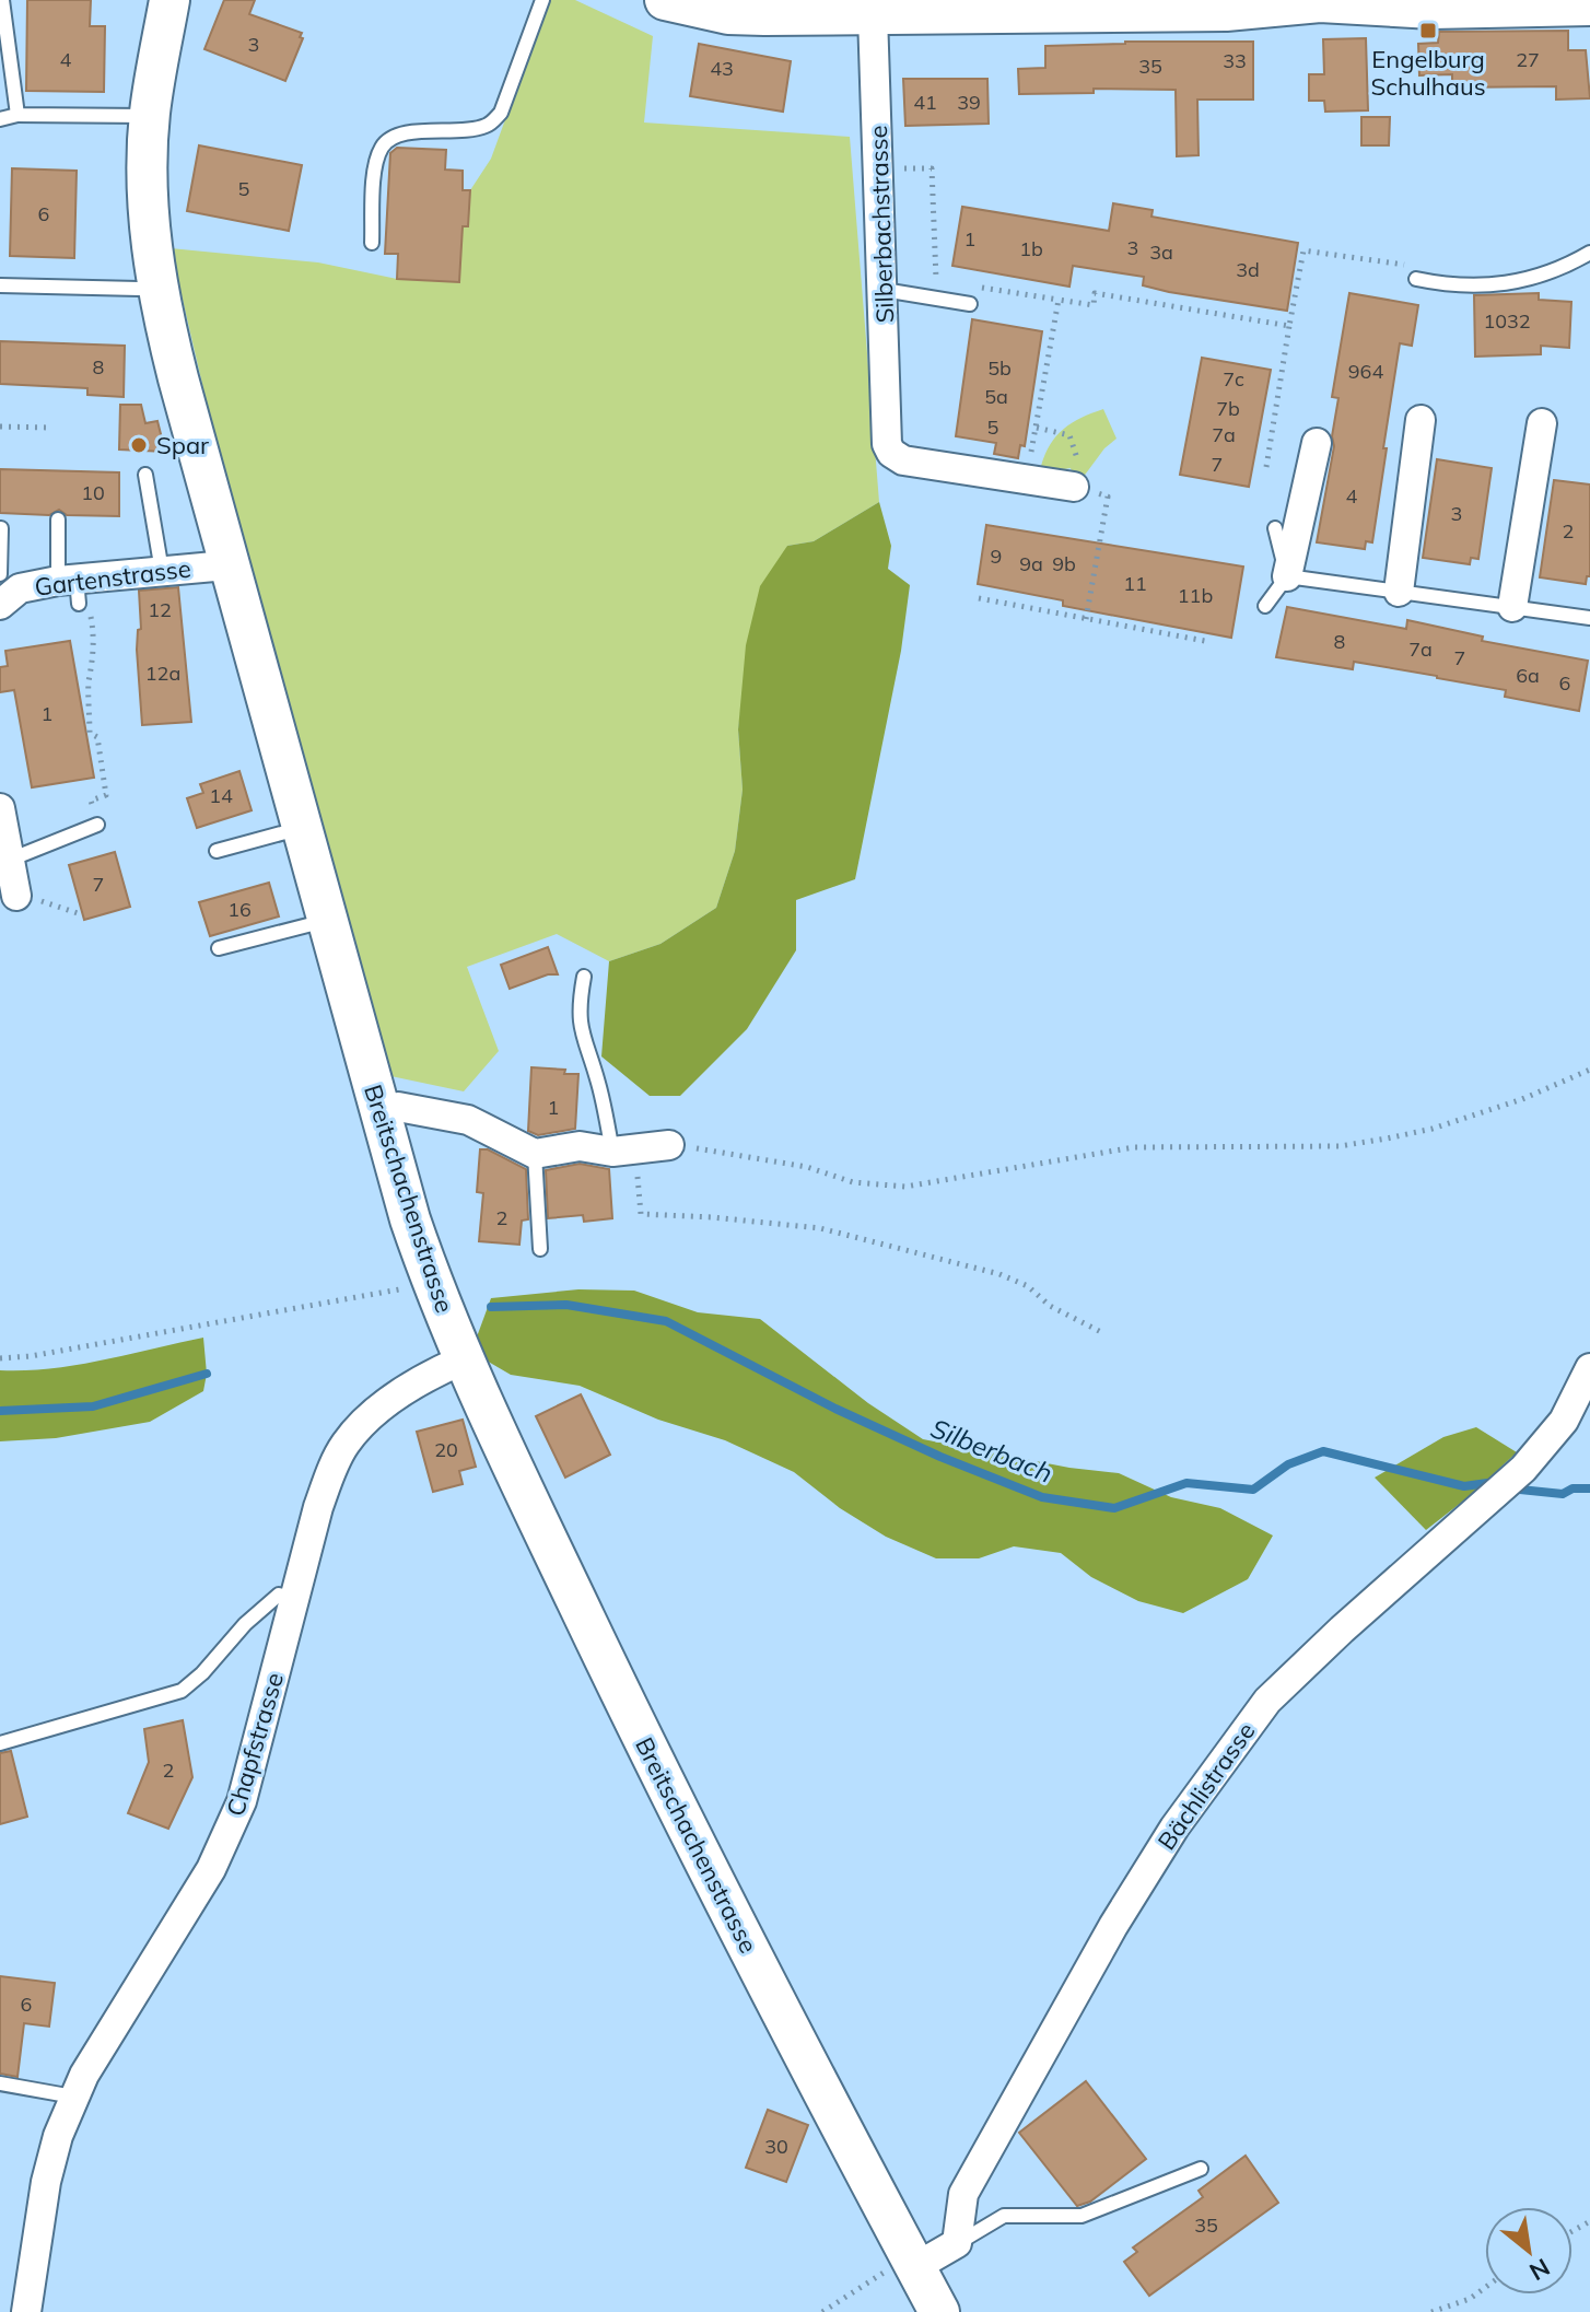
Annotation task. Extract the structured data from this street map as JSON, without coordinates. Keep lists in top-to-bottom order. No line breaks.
{"streets":{"street":["Silberbachstrasse","Gartenstrasse","Breitschachenstrasse","Chapfstrasse","Bächlistrasse"]},"crossings":[["Gartenstrasse","Breitschachenstrasse"],["Breitschachenstrasse","Chapfstrasse"]],"water":["Silberbach"],"places":{"transit":["Engelburg Schulhaus"],"other":["Spar"]},"house_numbers":["3","4","27","33","35","43","41","39","5","6","1","3","1b","3a","3d","1032","8","5b","964","7c","5a","7b","5","7a","7","10","4","3","2","9","9a","9b","11","11b","12","8","7a","7","12a","6a","6","1","14","7","16","1","2","20","2","6","30","35"],"north":"bottom right"}
